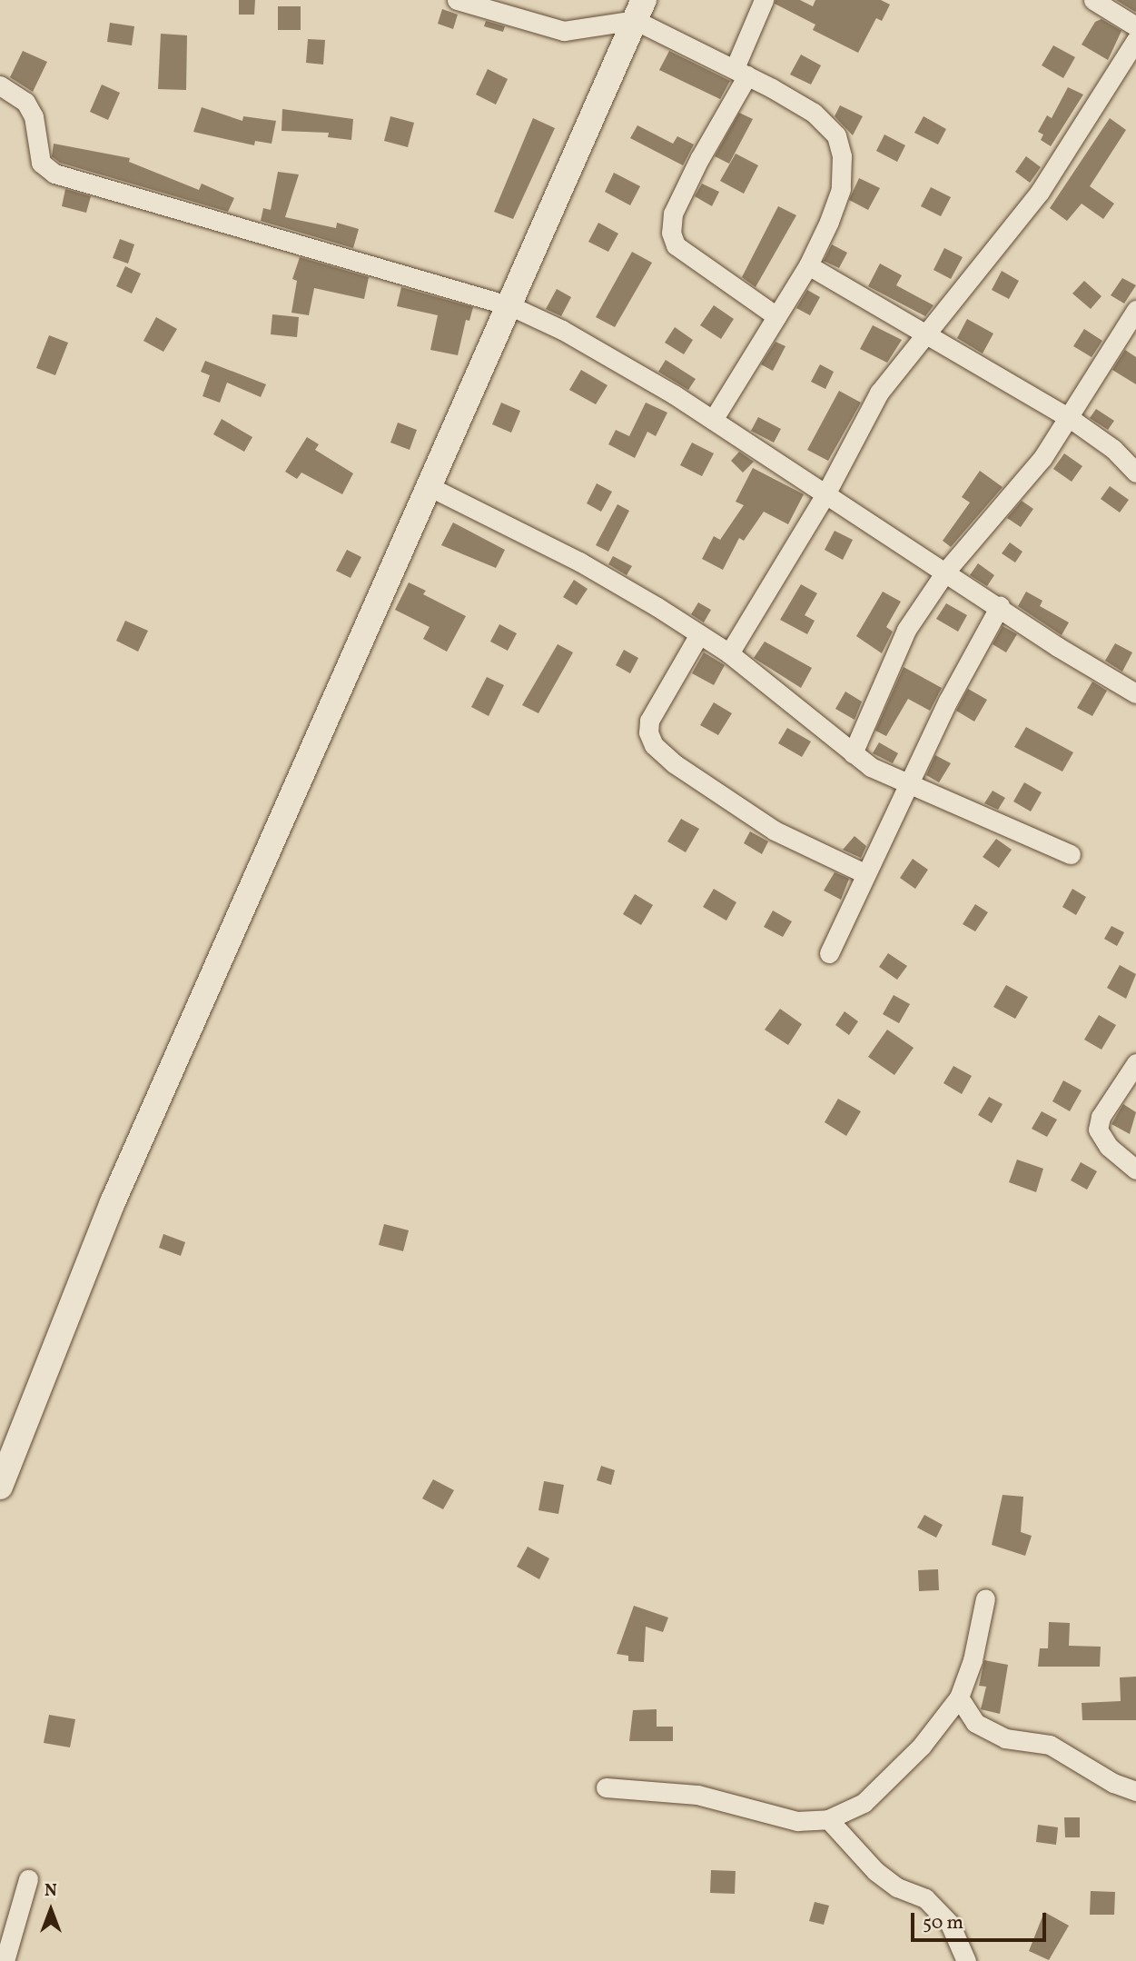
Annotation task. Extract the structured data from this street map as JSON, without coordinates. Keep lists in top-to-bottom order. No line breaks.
{"scale_bar":"50 m","north":"top"}
